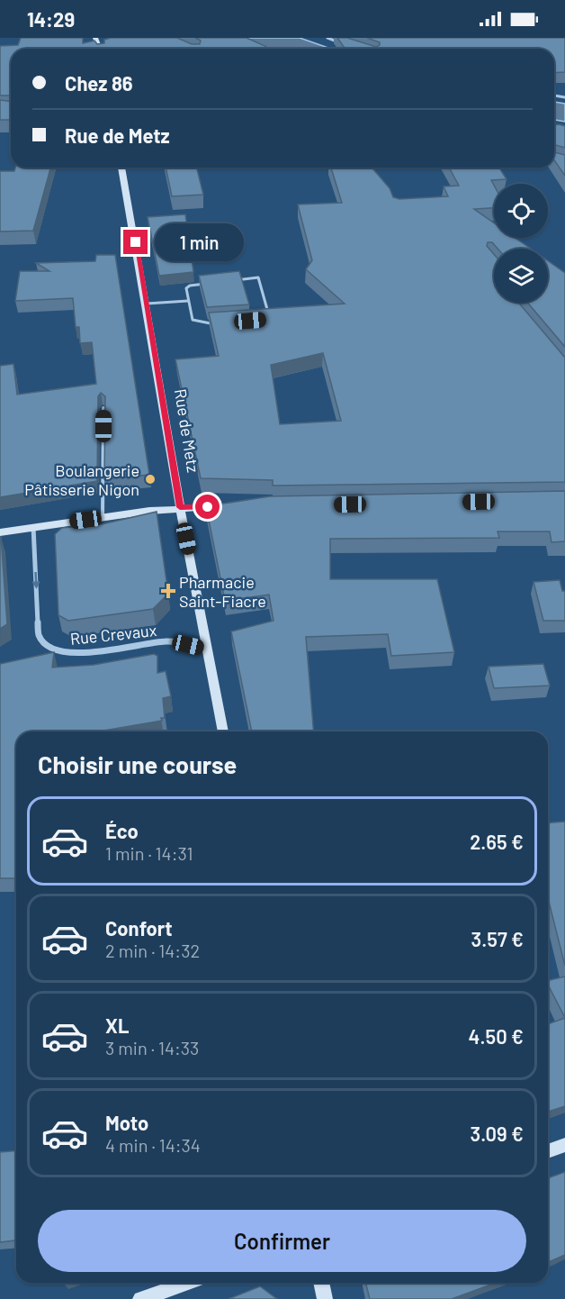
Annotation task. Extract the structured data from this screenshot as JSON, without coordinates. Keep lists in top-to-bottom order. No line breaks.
{"streets":{"main road":["Rue de Metz"],"street":["Rue Crevaux"]},"crossings":[["Rue de Metz","Rue Crevaux"]],"places":{"other":["Boulangerie Pâtisserie Nigon"],"health":["Pharmacie Saint-Fiacre"]},"page":{"status":"14:29","banner":["Chez 86","Rue de Metz"],"bubble":"1 min","heading":"Choisir une course","list":[{"name":"Éco","note":"1 min · 14:31","value":"2.65 €"},{"name":"Confort","note":"2 min · 14:32","value":"3.57 €"},{"name":"XL","note":"3 min · 14:33","value":"4.50 €"},{"name":"Moto","note":"4 min · 14:34","value":"3.09 €"}],"buttons":"Confirmer"}}
